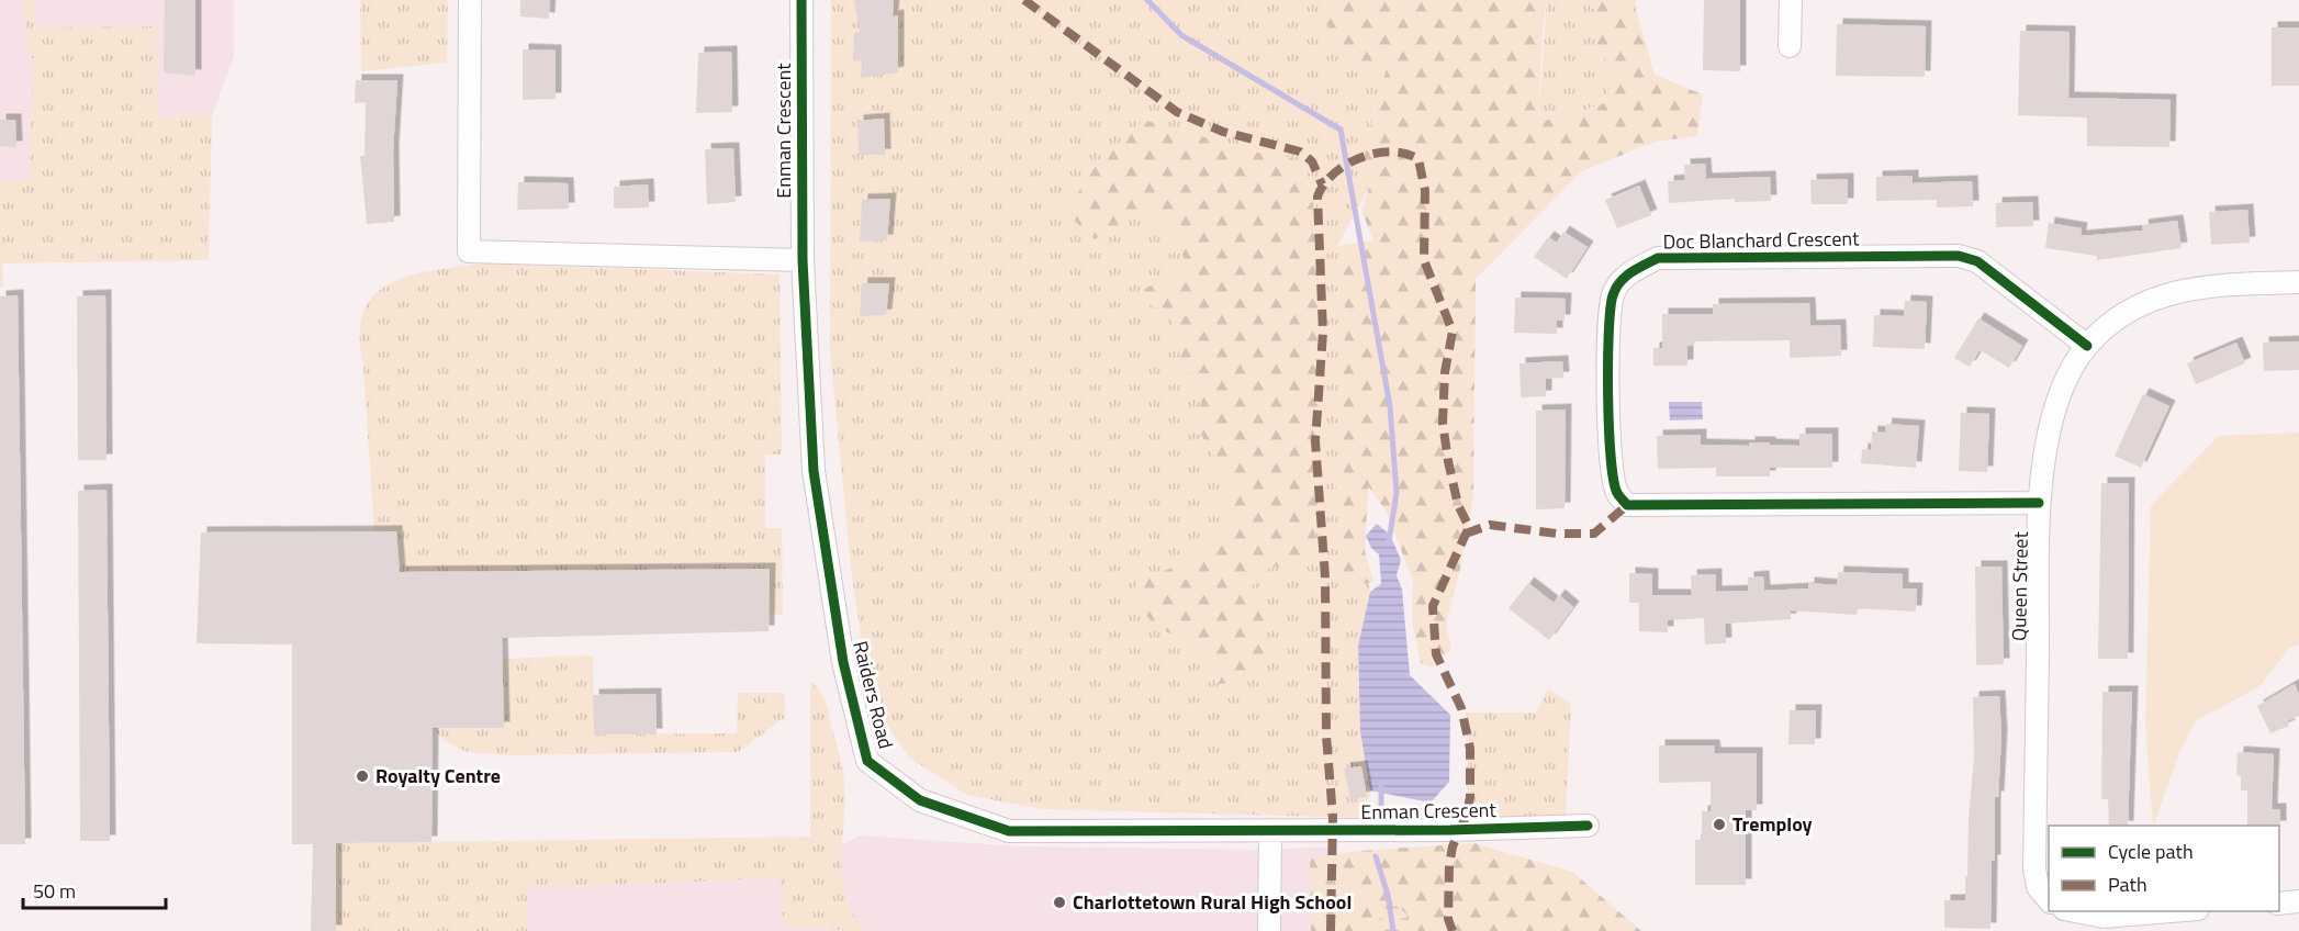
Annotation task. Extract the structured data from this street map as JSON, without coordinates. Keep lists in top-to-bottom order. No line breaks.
{"streets":{"street":["Enman Crescent","Doc Blanchard Crescent","Queen Street","Raiders Road"]},"crossings":[["Enman Crescent","Raiders Road"],["Doc Blanchard Crescent","Queen Street"]],"places":["Royalty Centre","Tremploy","Charlottetown Rural High School"],"legend":["Cycle path","Path"],"scale_bar":"50 m"}
